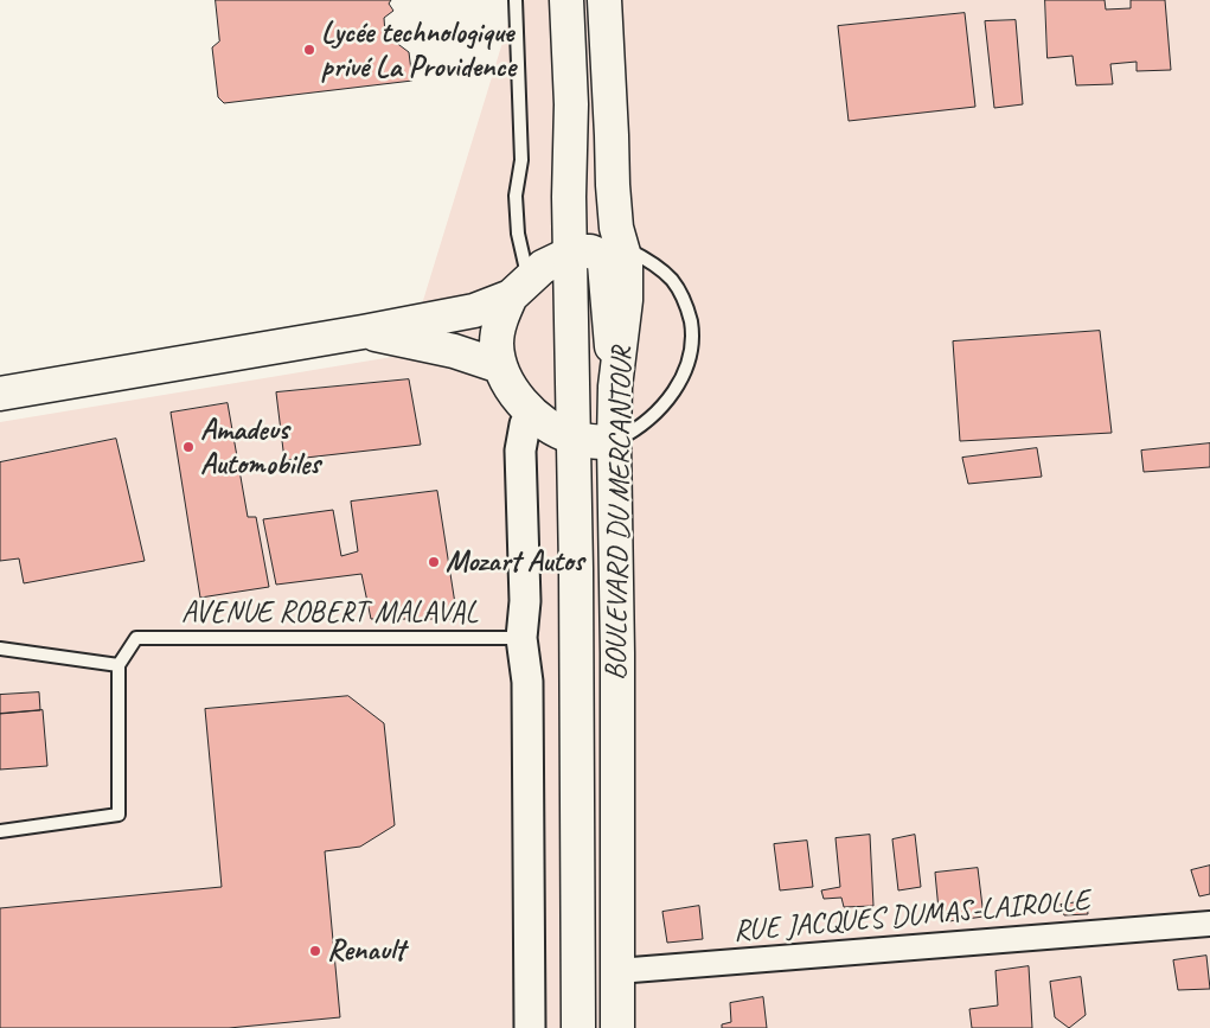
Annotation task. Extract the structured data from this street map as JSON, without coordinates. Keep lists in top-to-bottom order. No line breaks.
{"streets":{"main road":["BOULEVARD DU MERCANTOUR"],"street":["RUE JACQUES DUMAS-LAIROLLE"],"lane":["AVENUE ROBERT MALAVAL"]},"crossings":[["BOULEVARD DU MERCANTOUR","RUE JACQUES DUMAS-LAIROLLE"]],"places":["Lycée technologique privé La Providence","Amadeus Automobiles","Mozart Autos","Renault"]}
